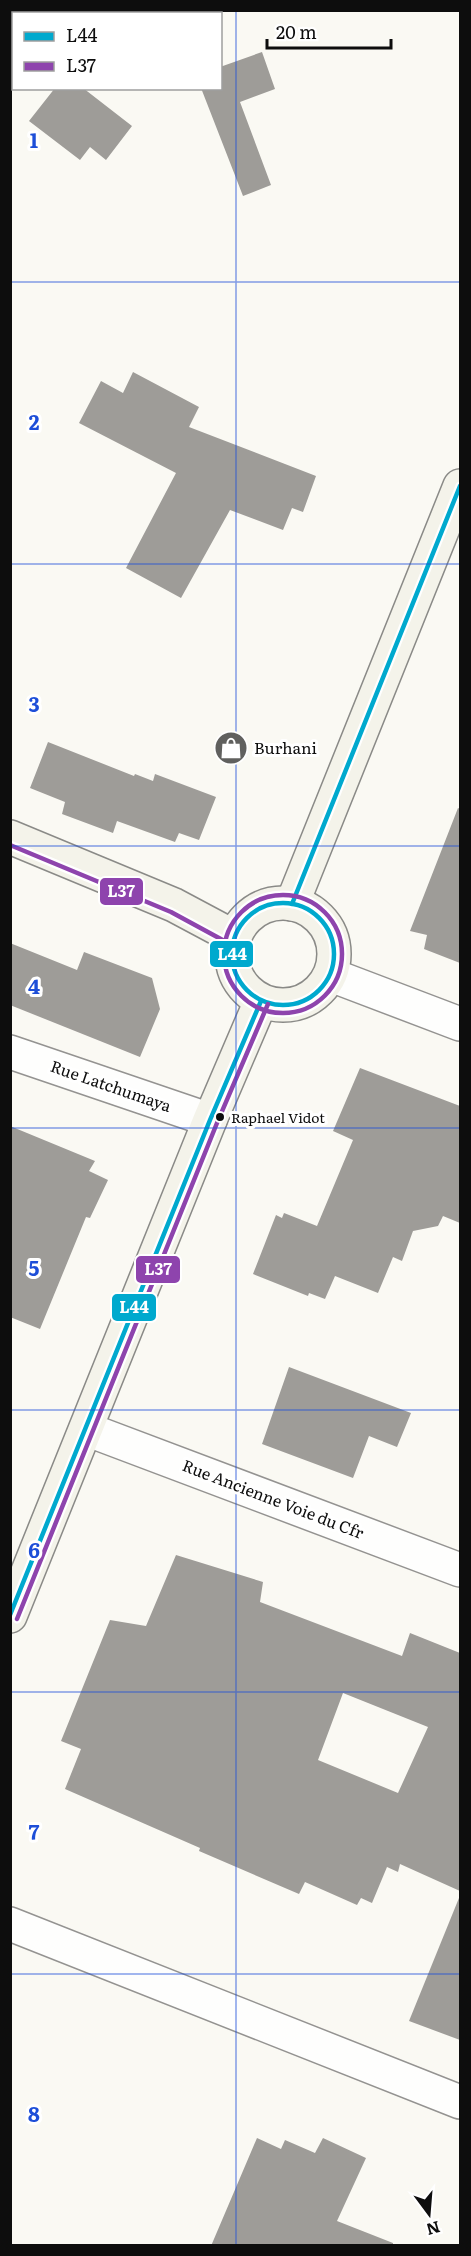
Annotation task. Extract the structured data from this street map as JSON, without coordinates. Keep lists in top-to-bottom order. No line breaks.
{"streets":{"street":["Rue Latchumaya","Rue Ancienne Voie du Cfr"]},"places":{"shop":["Burhani"],"other":["Raphael Vidot"]},"lines":["transit line L44","transit line L37"],"legend":["L44","L37"],"scale_bar":"20 m","north":"bottom","grid":{"rows":["1","2","3","4","5","6","7","8"]}}
